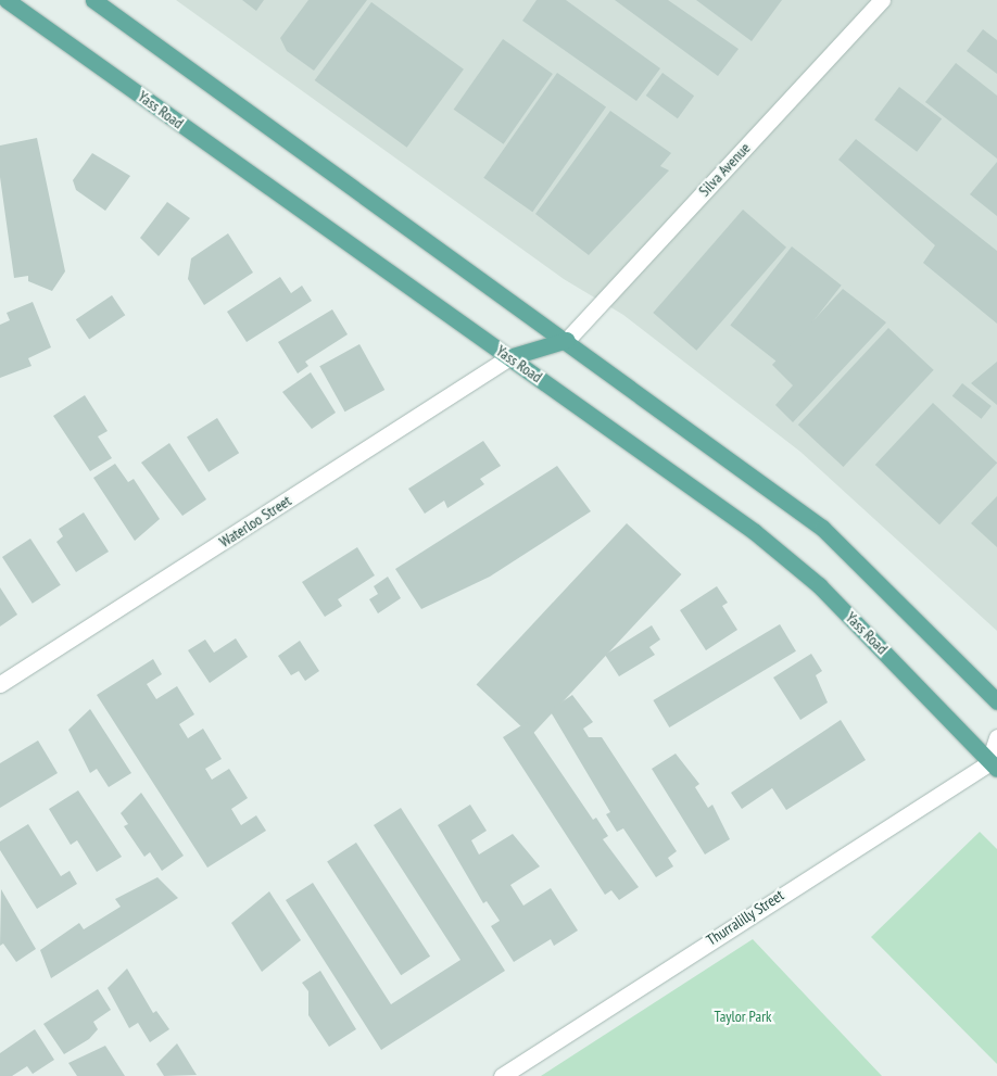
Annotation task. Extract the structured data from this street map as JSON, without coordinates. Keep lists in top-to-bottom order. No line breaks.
{"streets":{"main road":["Yass Road"],"street":["Silva Avenue","Waterloo Street","Thurralilly Street"]},"crossings":[["Yass Road","Waterloo Street"],["Yass Road","Thurralilly Street"]],"parks":["Taylor Park"]}
